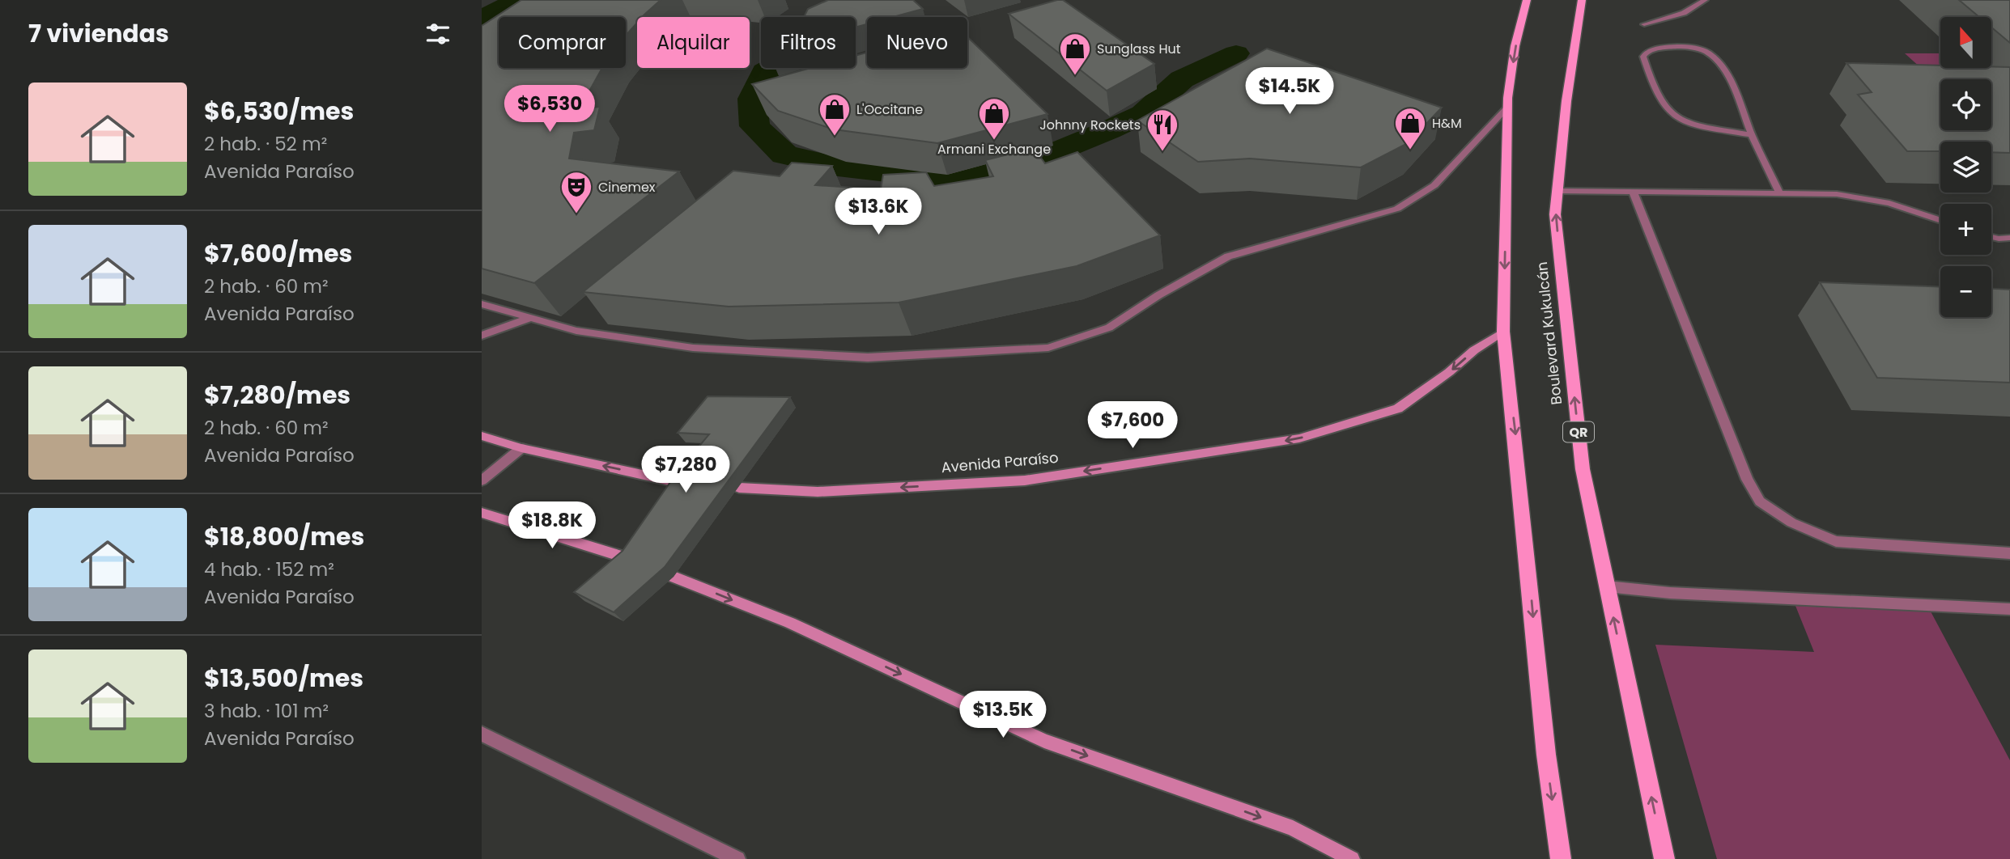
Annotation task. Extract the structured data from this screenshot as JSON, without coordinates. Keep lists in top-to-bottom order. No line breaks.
{"streets":{"main road":["Boulevard Kukulcán","QR"],"street":["Avenida Paraíso"]},"one_way":["Avenida Paraíso"],"places":{"shop":["Sunglass Hut","L'Occitane","Armani Exchange","H&M"],"restaurant":["Johnny Rockets"],"theatre":["Cinemex"]},"north":"top","page":{"heading":"7 viviendas","map_buttons":["+","−"],"chip":["Comprar","Alquilar","Filtros","Nuevo"],"price":["$14.5K","$6,530","$13.6K","$7,600","$7,280","$18.8K","$13.5K"],"list":[{"name":"$6,530/mes","note":"2 hab. · 52 m² · Avenida Paraíso"},{"name":"$7,600/mes","note":"2 hab. · 60 m² · Avenida Paraíso"},{"name":"$7,280/mes","note":"2 hab. · 60 m² · Avenida Paraíso"},{"name":"$18,800/mes","note":"4 hab. · 152 m² · Avenida Paraíso"},{"name":"$13,500/mes","note":"3 hab. · 101 m² · Avenida Paraíso"}]}}
